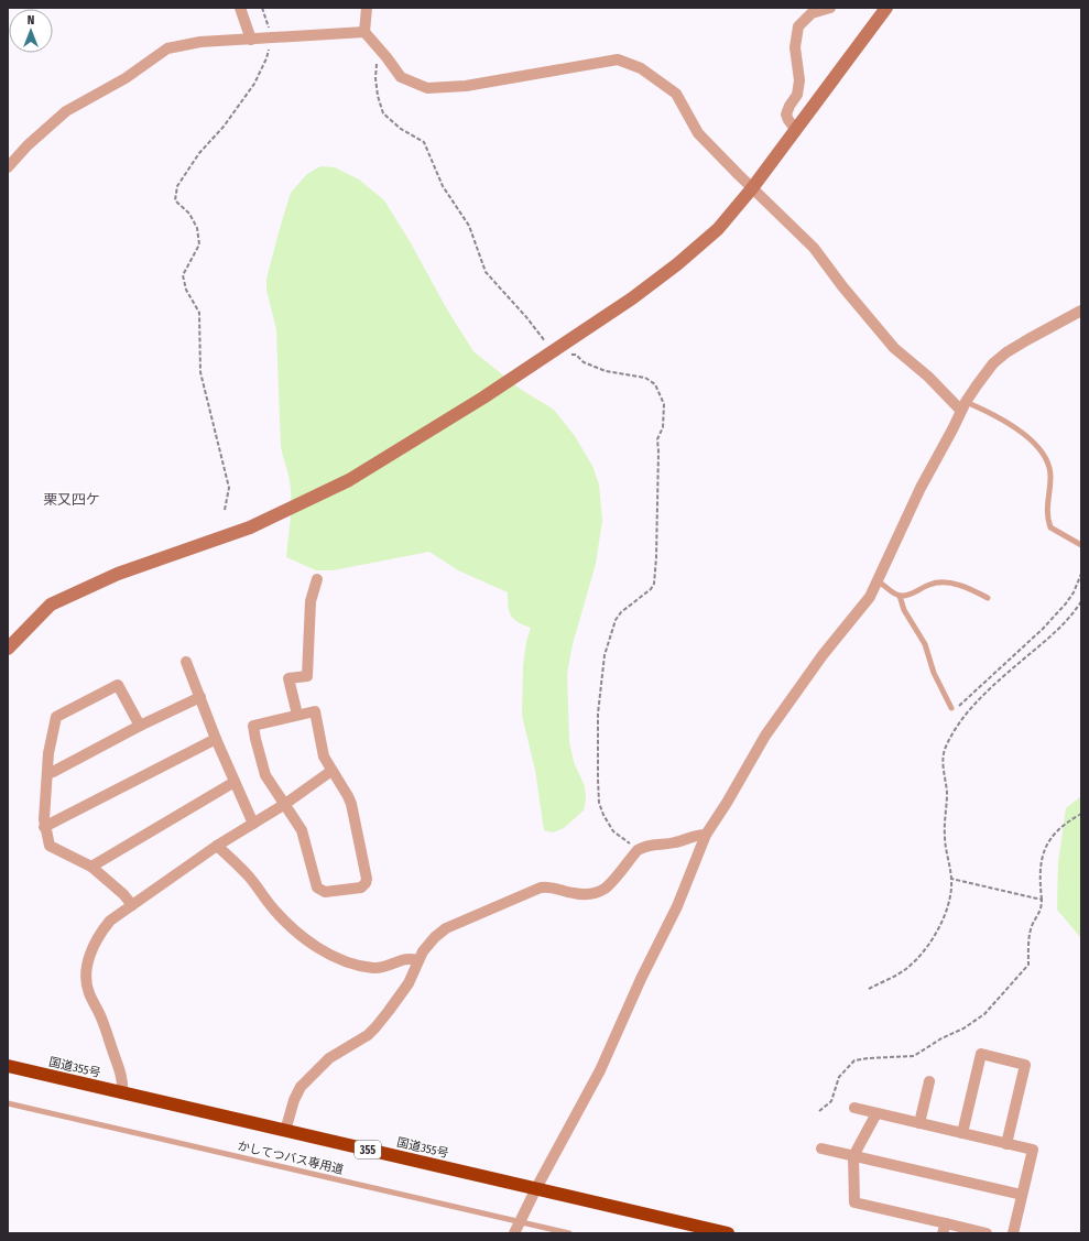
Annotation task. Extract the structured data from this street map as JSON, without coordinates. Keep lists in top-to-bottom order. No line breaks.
{"streets":{"highway":["国道355号","355"],"lane":["かしてつバス専用道"]},"districts":["栗又四ケ"],"north":"top"}
